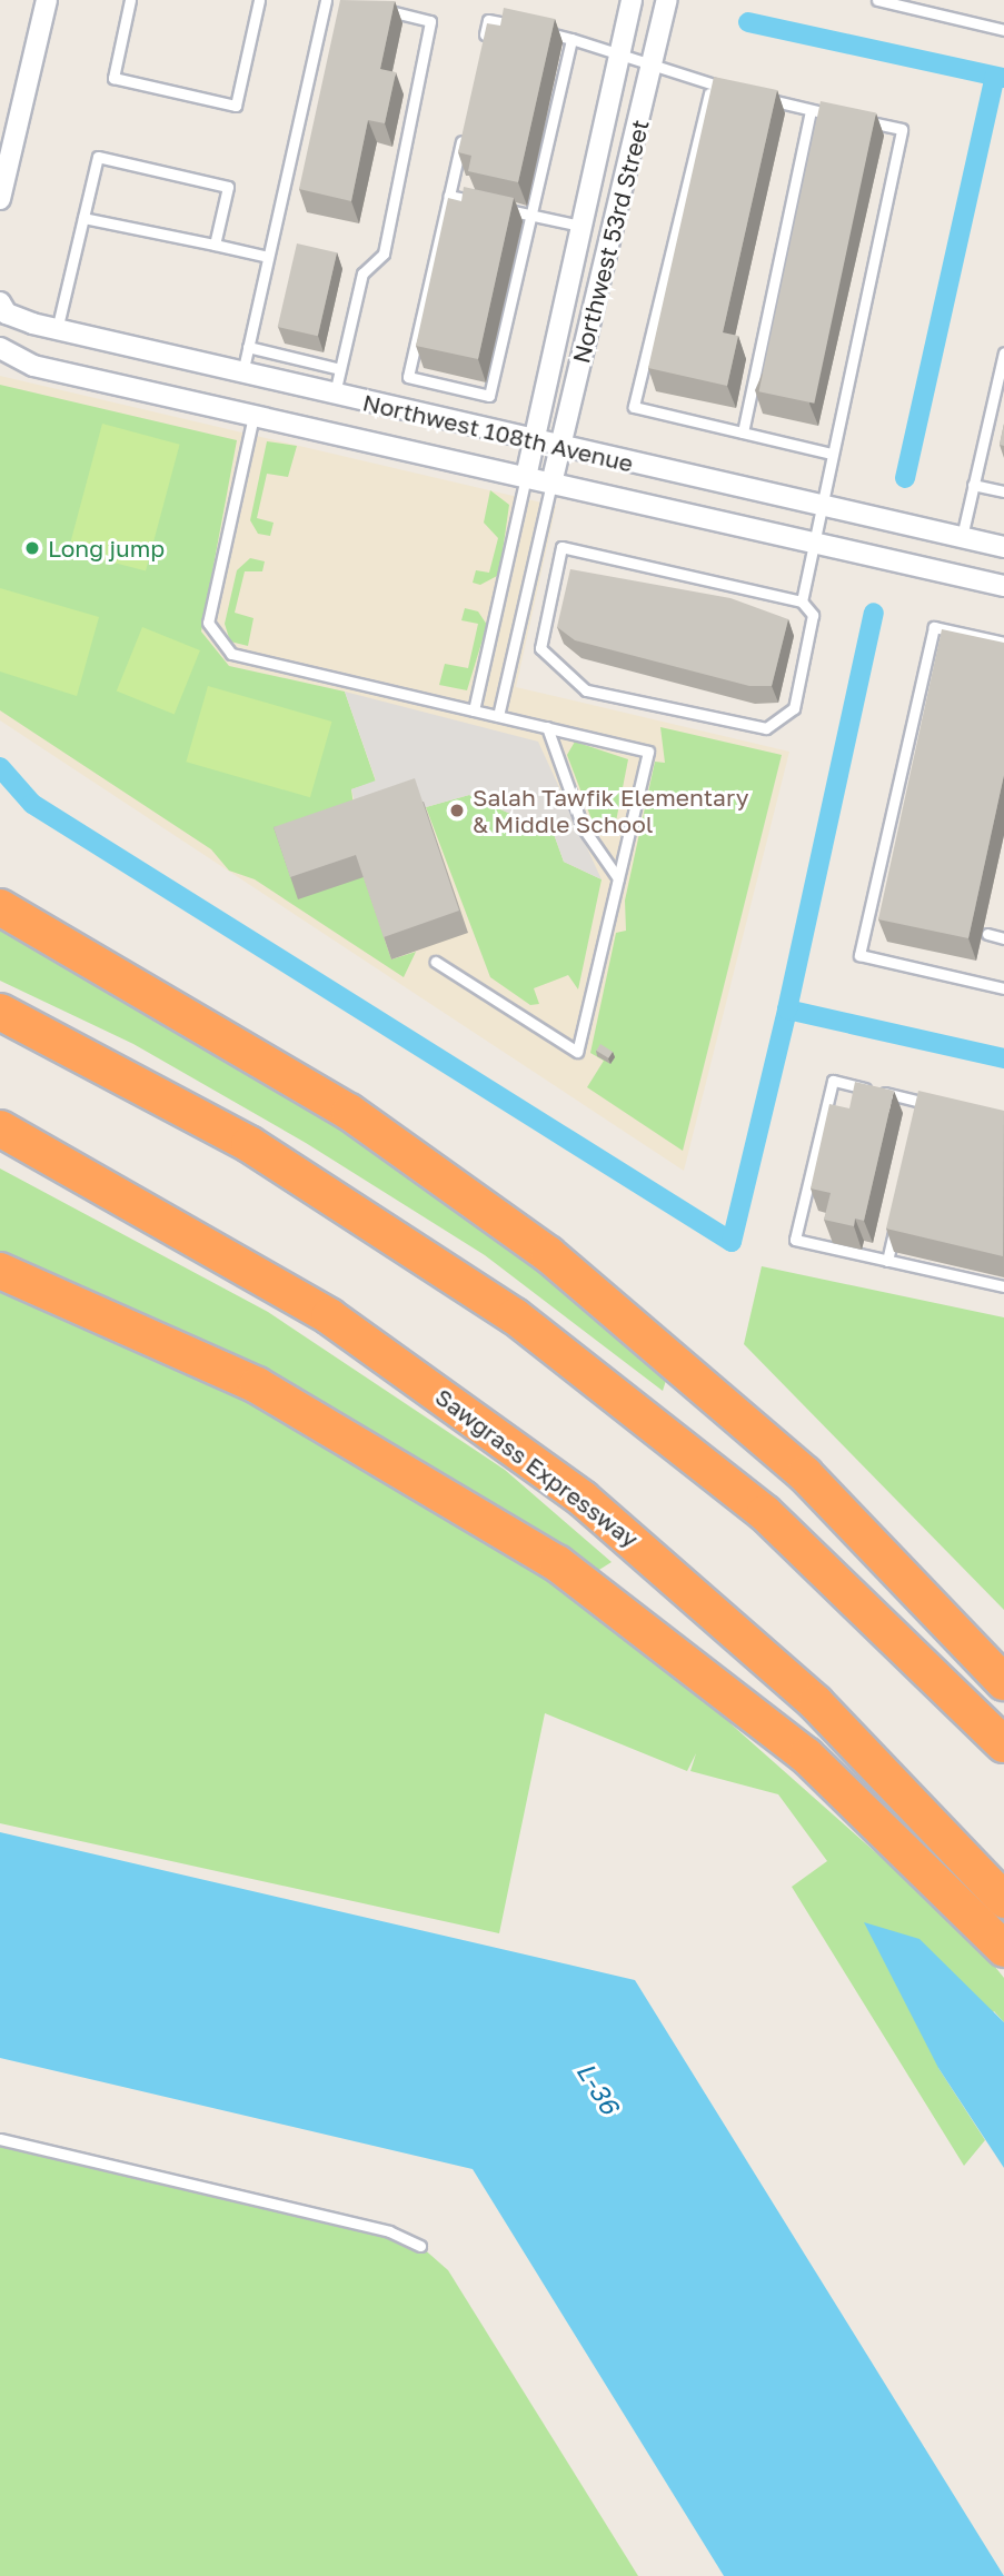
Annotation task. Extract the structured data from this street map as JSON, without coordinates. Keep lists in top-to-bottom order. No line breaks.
{"streets":{"highway":["Sawgrass Expressway"],"street":["Northwest 53rd Street","Northwest 108th Avenue"]},"crossings":[["Northwest 53rd Street","Northwest 108th Avenue"]],"water":["L-36"],"places":["Long jump","Salah Tawfik Elementary & Middle School"]}
